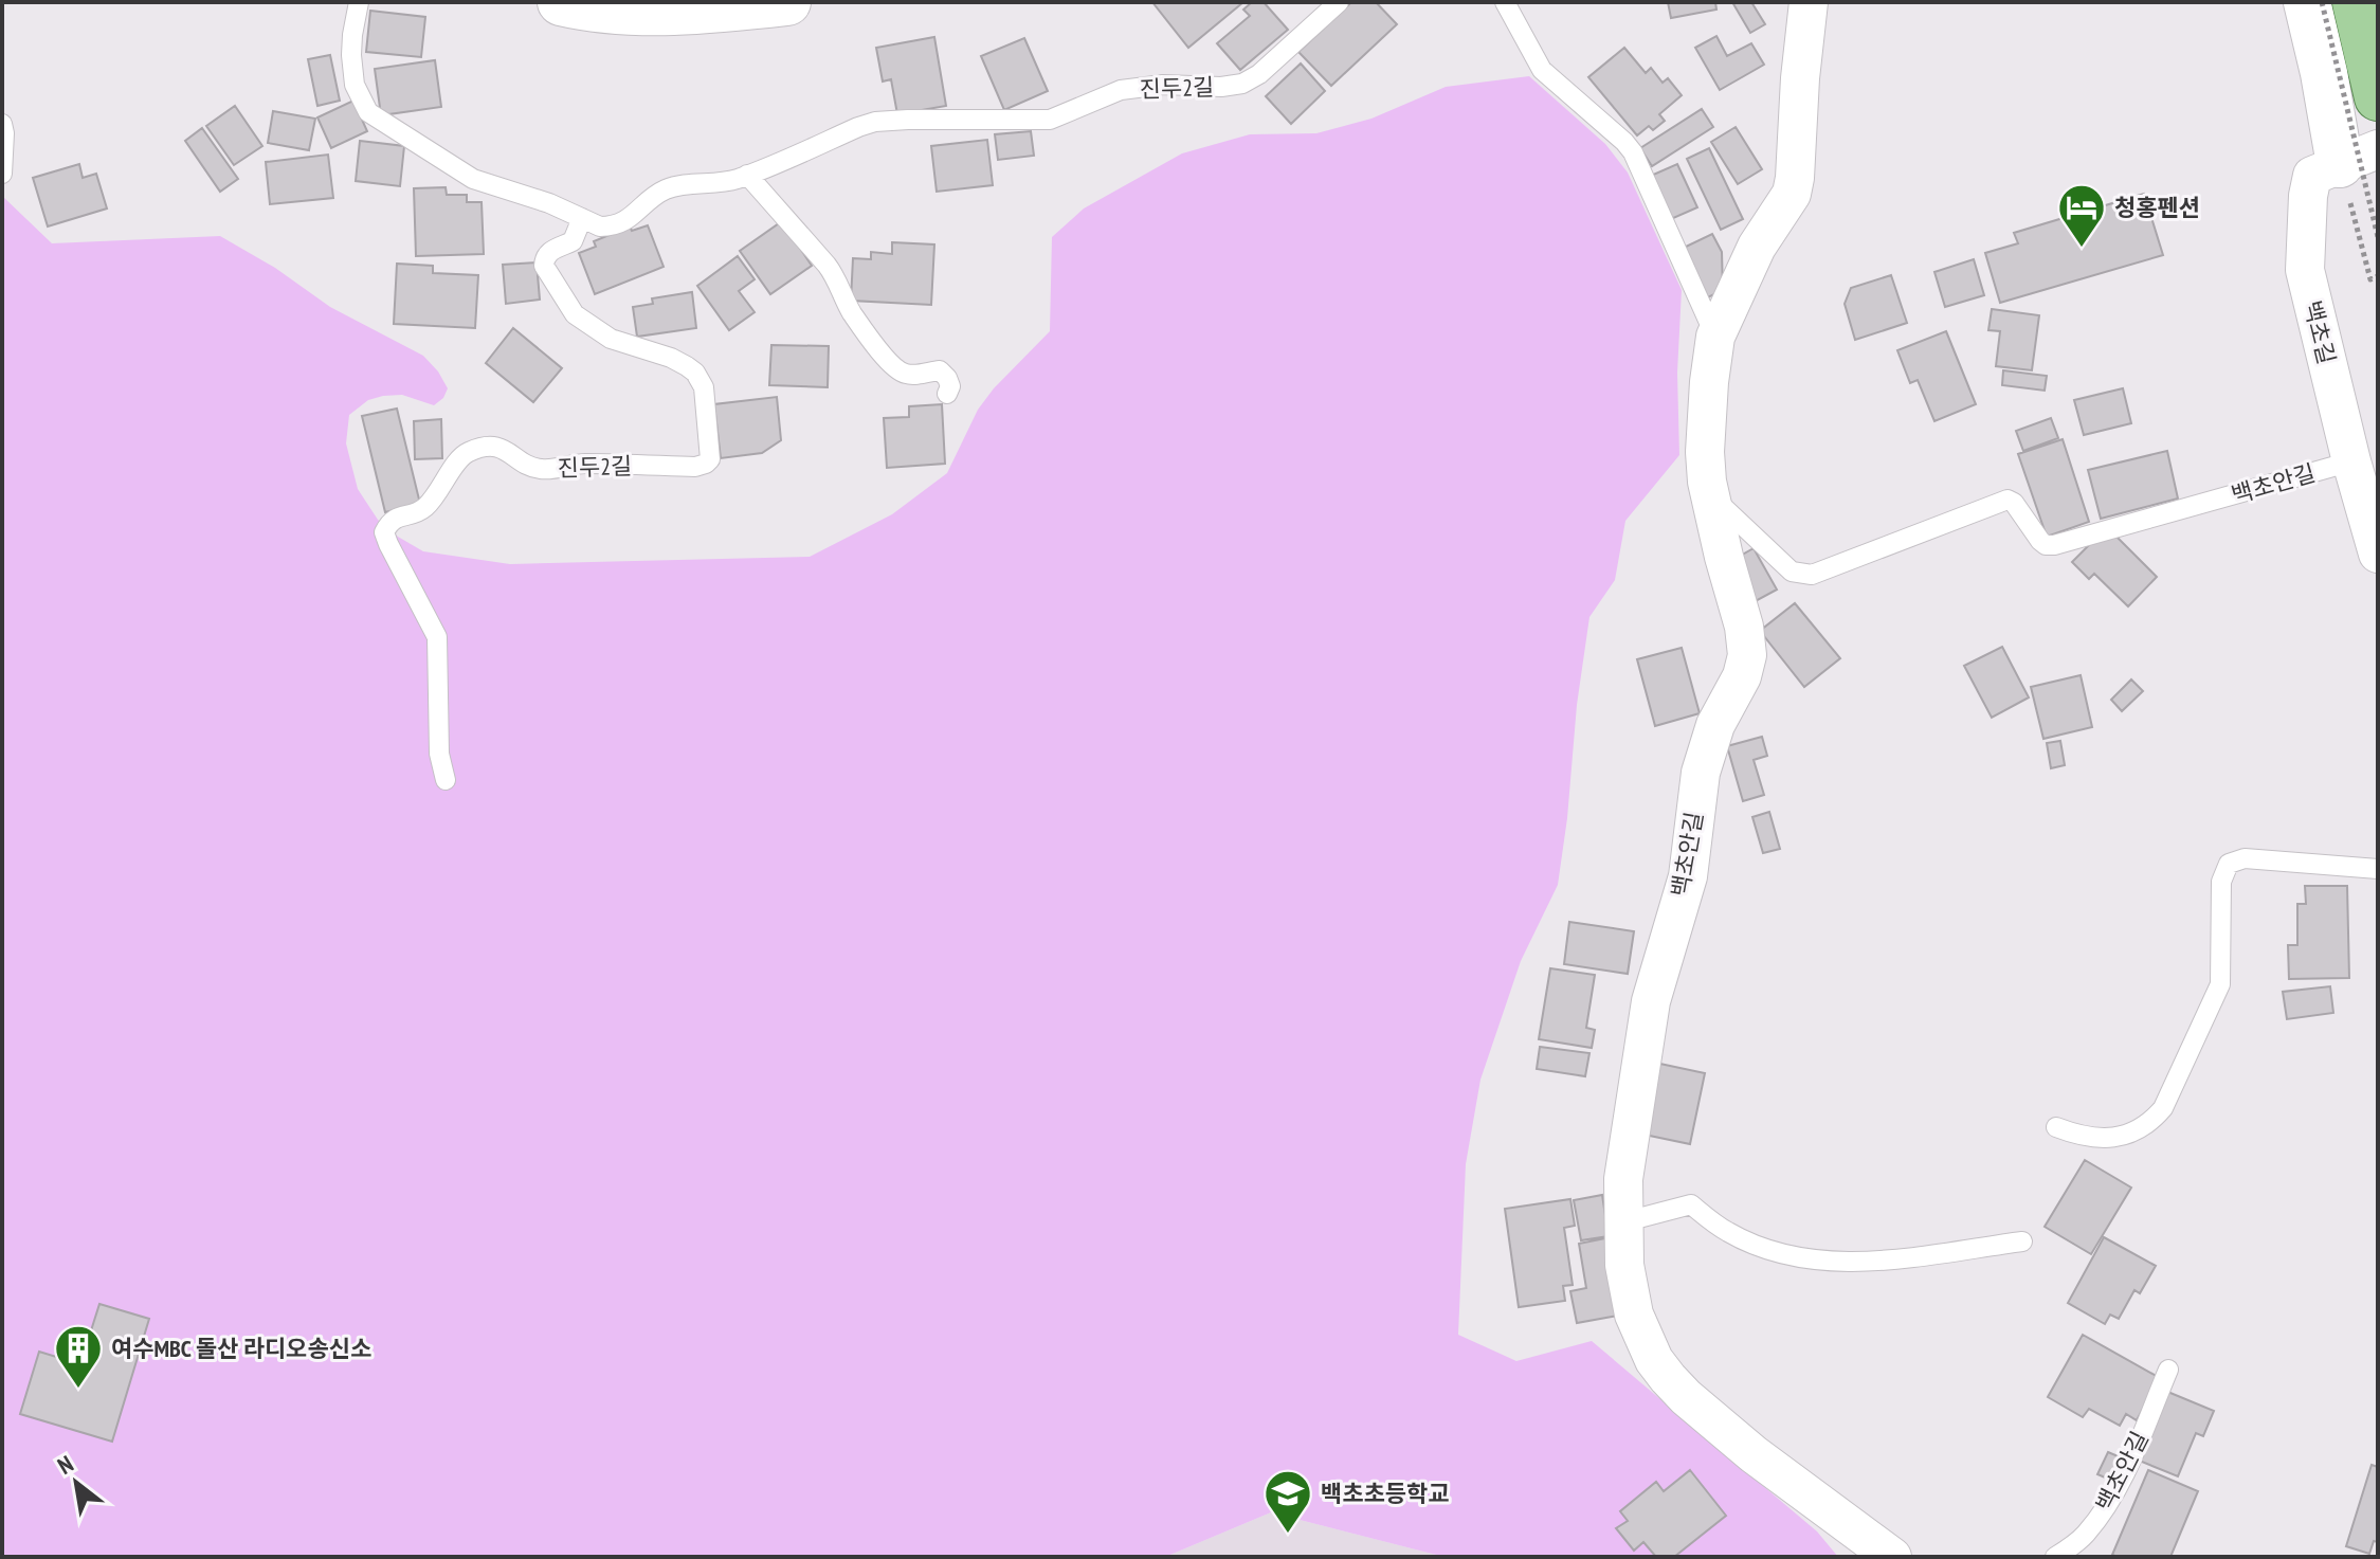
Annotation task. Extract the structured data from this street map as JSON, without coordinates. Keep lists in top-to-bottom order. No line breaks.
{"streets":{"street":["백초길","백초안길"],"lane":["진두2길"]},"crossings":[["백초길","백초안길"]],"places":{"hotel":["청홍펜션"],"building":["여수MBC 돌산 라디오송신소"],"school or university":["백초초등학교"]},"north":"top left"}
